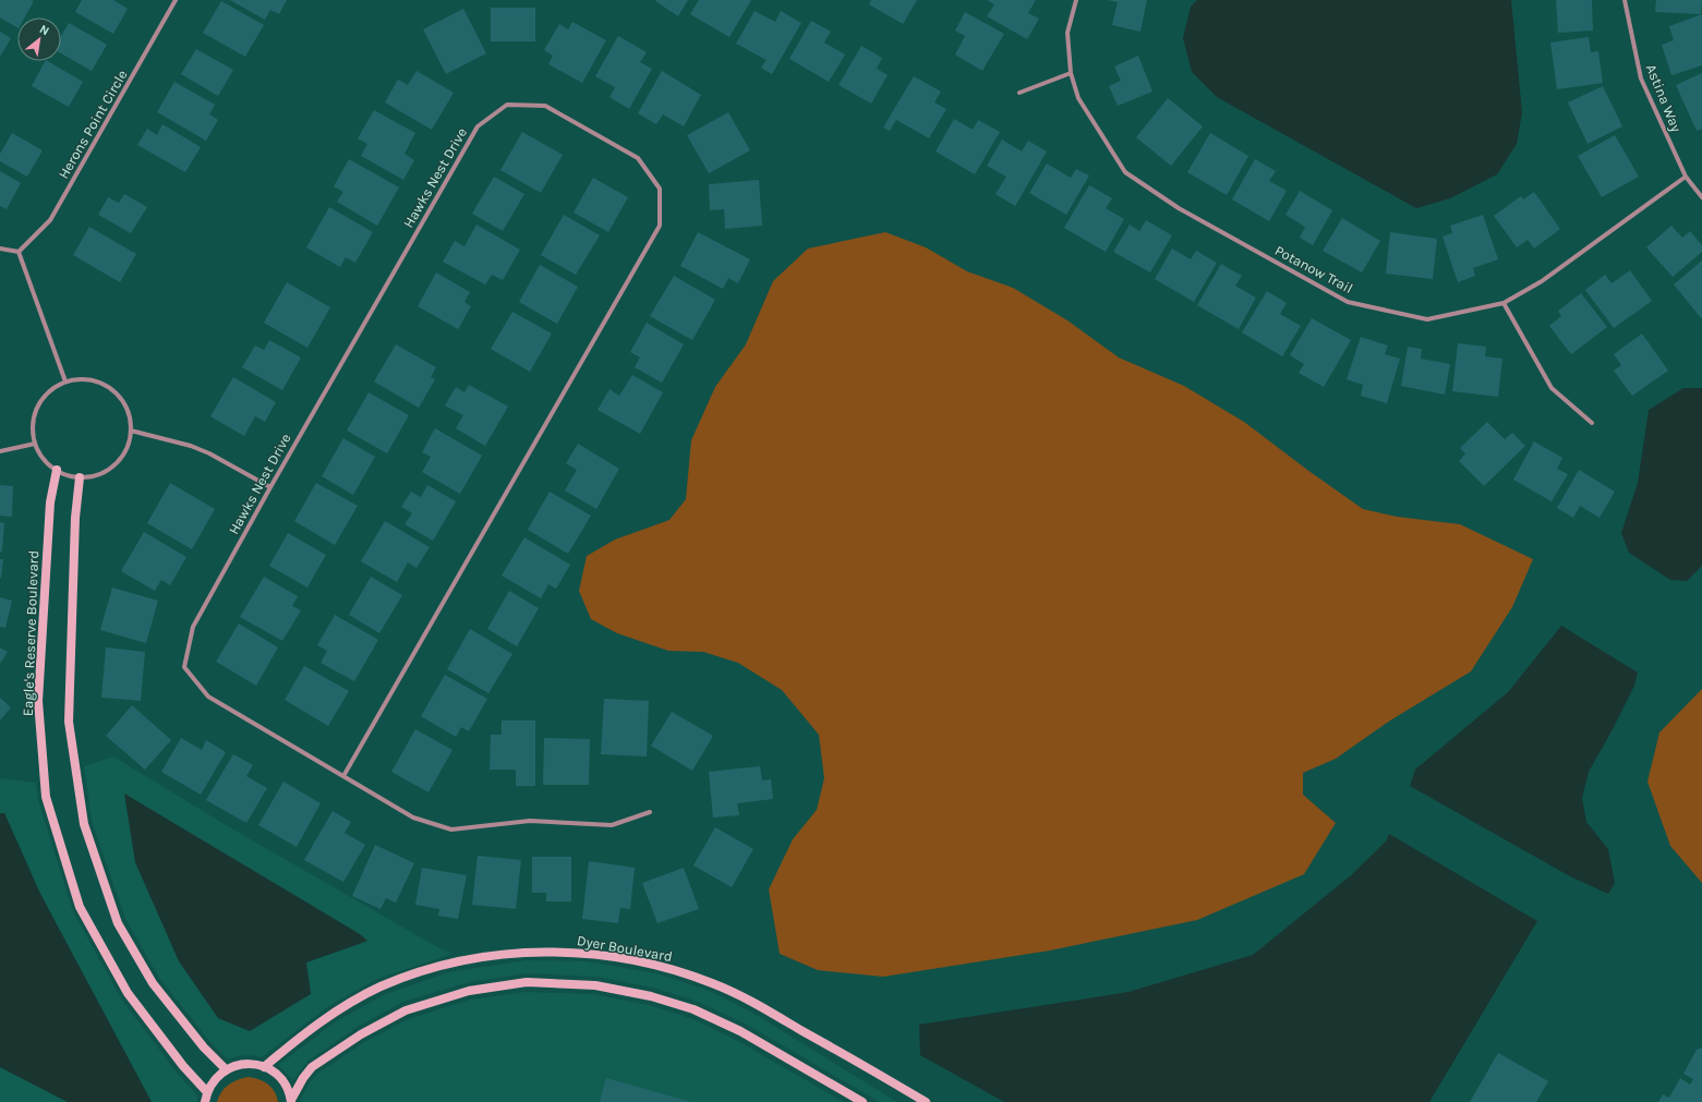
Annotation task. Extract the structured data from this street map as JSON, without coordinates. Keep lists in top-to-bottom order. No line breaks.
{"streets":{"street":["Astina Way","Herons Point Circle","Hawks Nest Drive","Potanow Trail","Eagle's Reserve Boulevard","Dyer Boulevard"]},"crossings":[["Astina Way","Potanow Trail"]],"north":"top right"}
